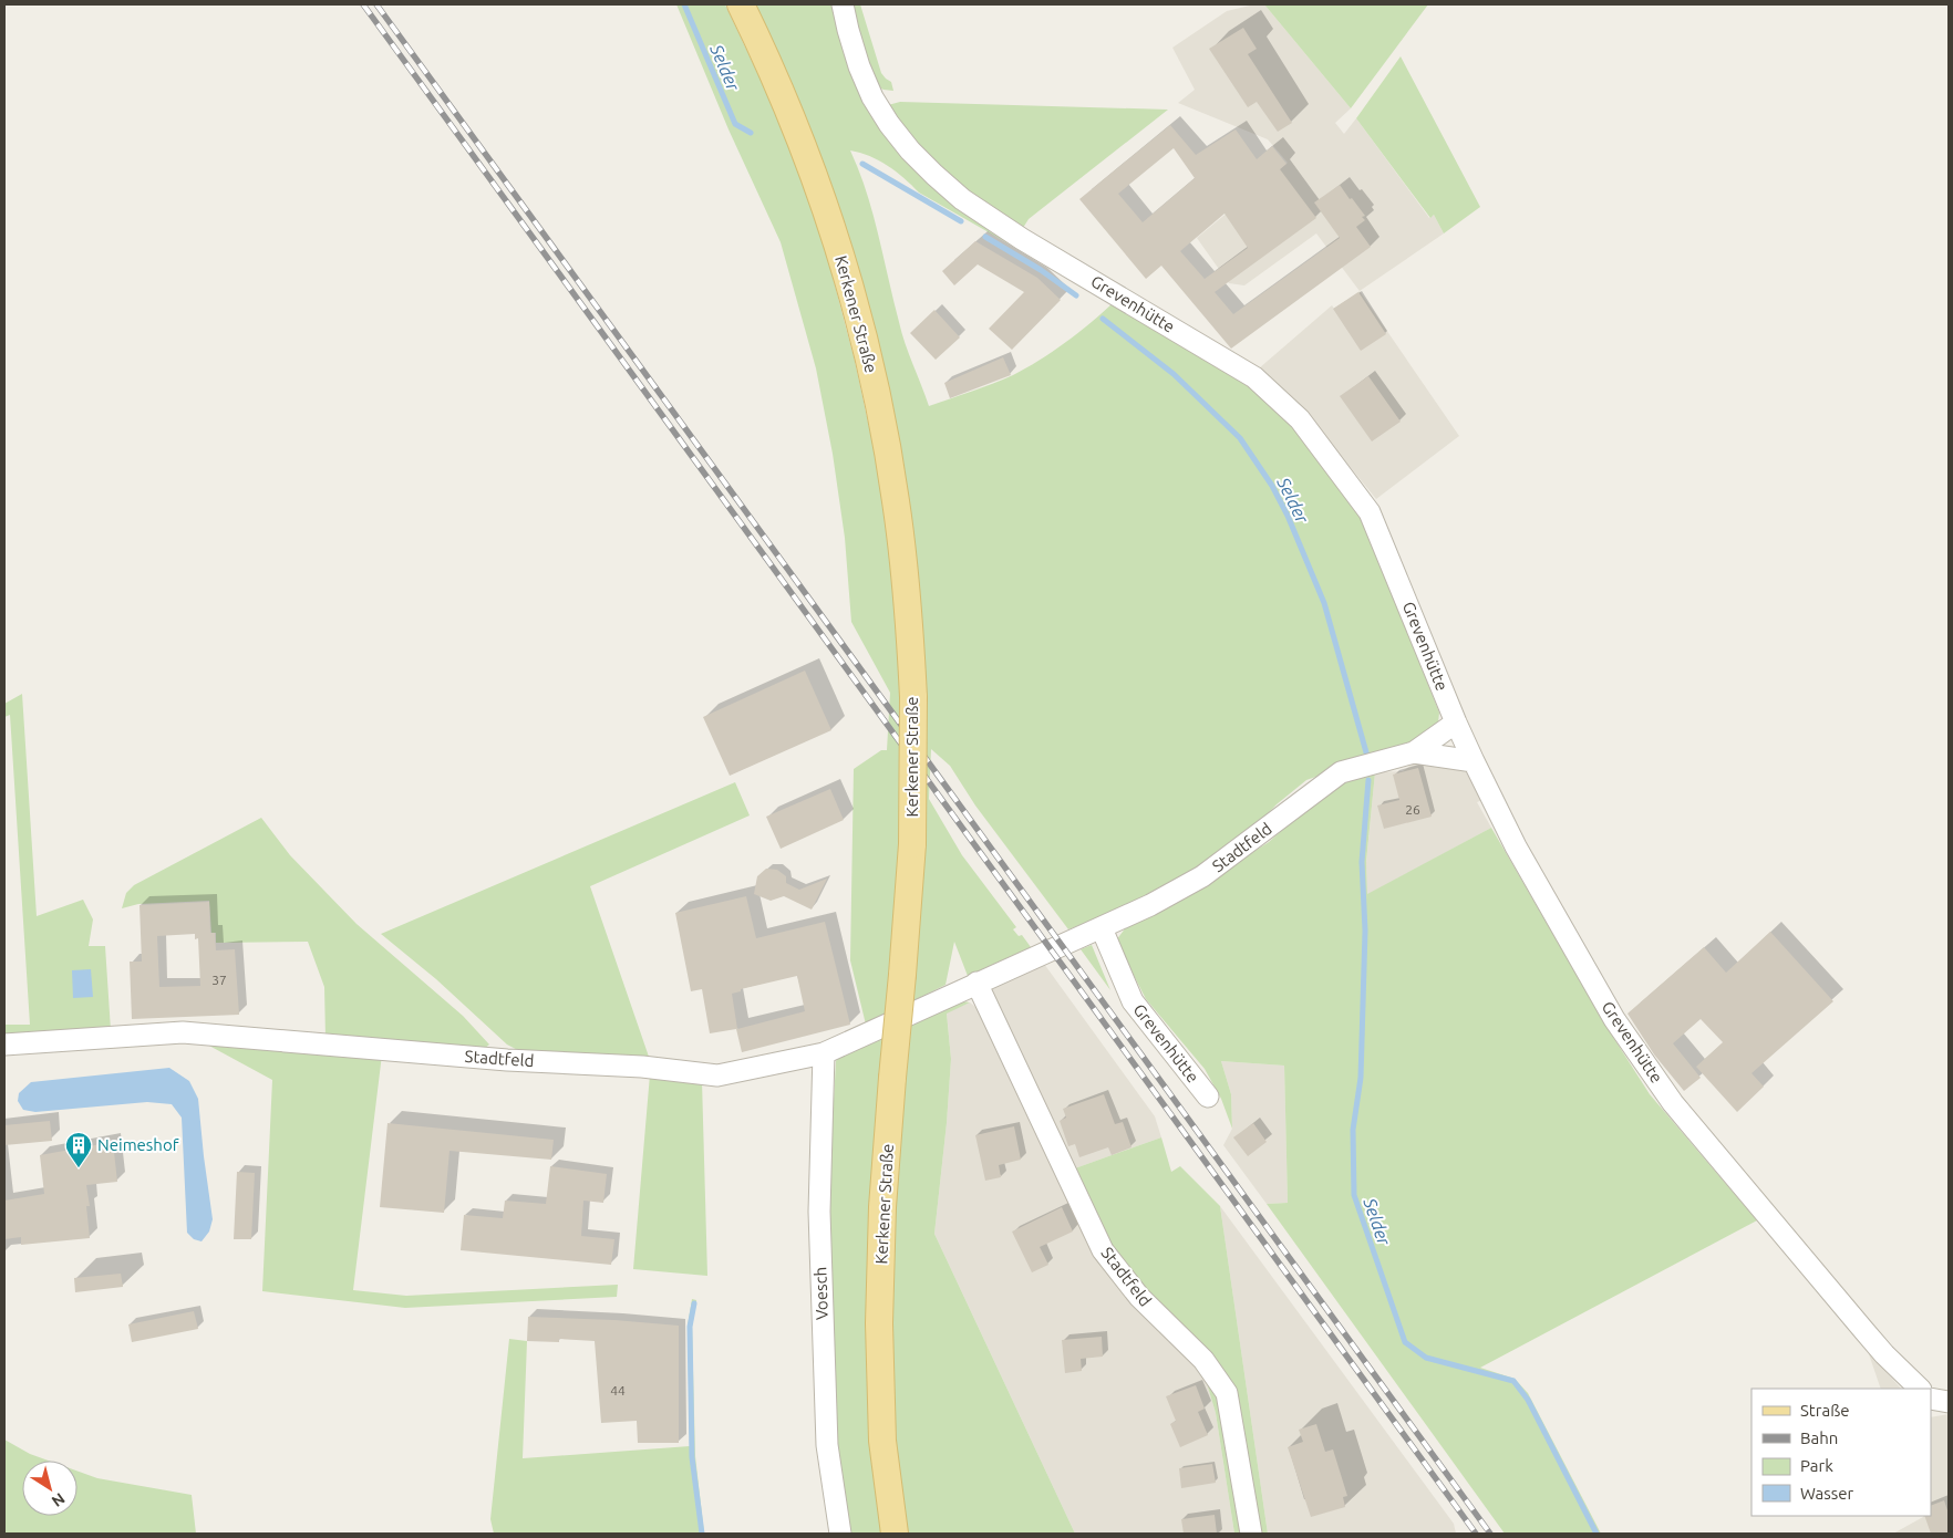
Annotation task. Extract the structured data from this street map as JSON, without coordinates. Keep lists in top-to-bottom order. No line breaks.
{"streets":{"main road":["Kerkener Straße"],"street":["Grevenhütte","Stadtfeld","Voesch"]},"crossings":[["Grevenhütte","Stadtfeld"],["Stadtfeld","Voesch"]],"water":["Selder"],"places":{"building":["Neimeshof"]},"house_numbers":["26","37","44"],"legend":["Straße","Bahn","Park","Wasser"],"north":"bottom right"}
